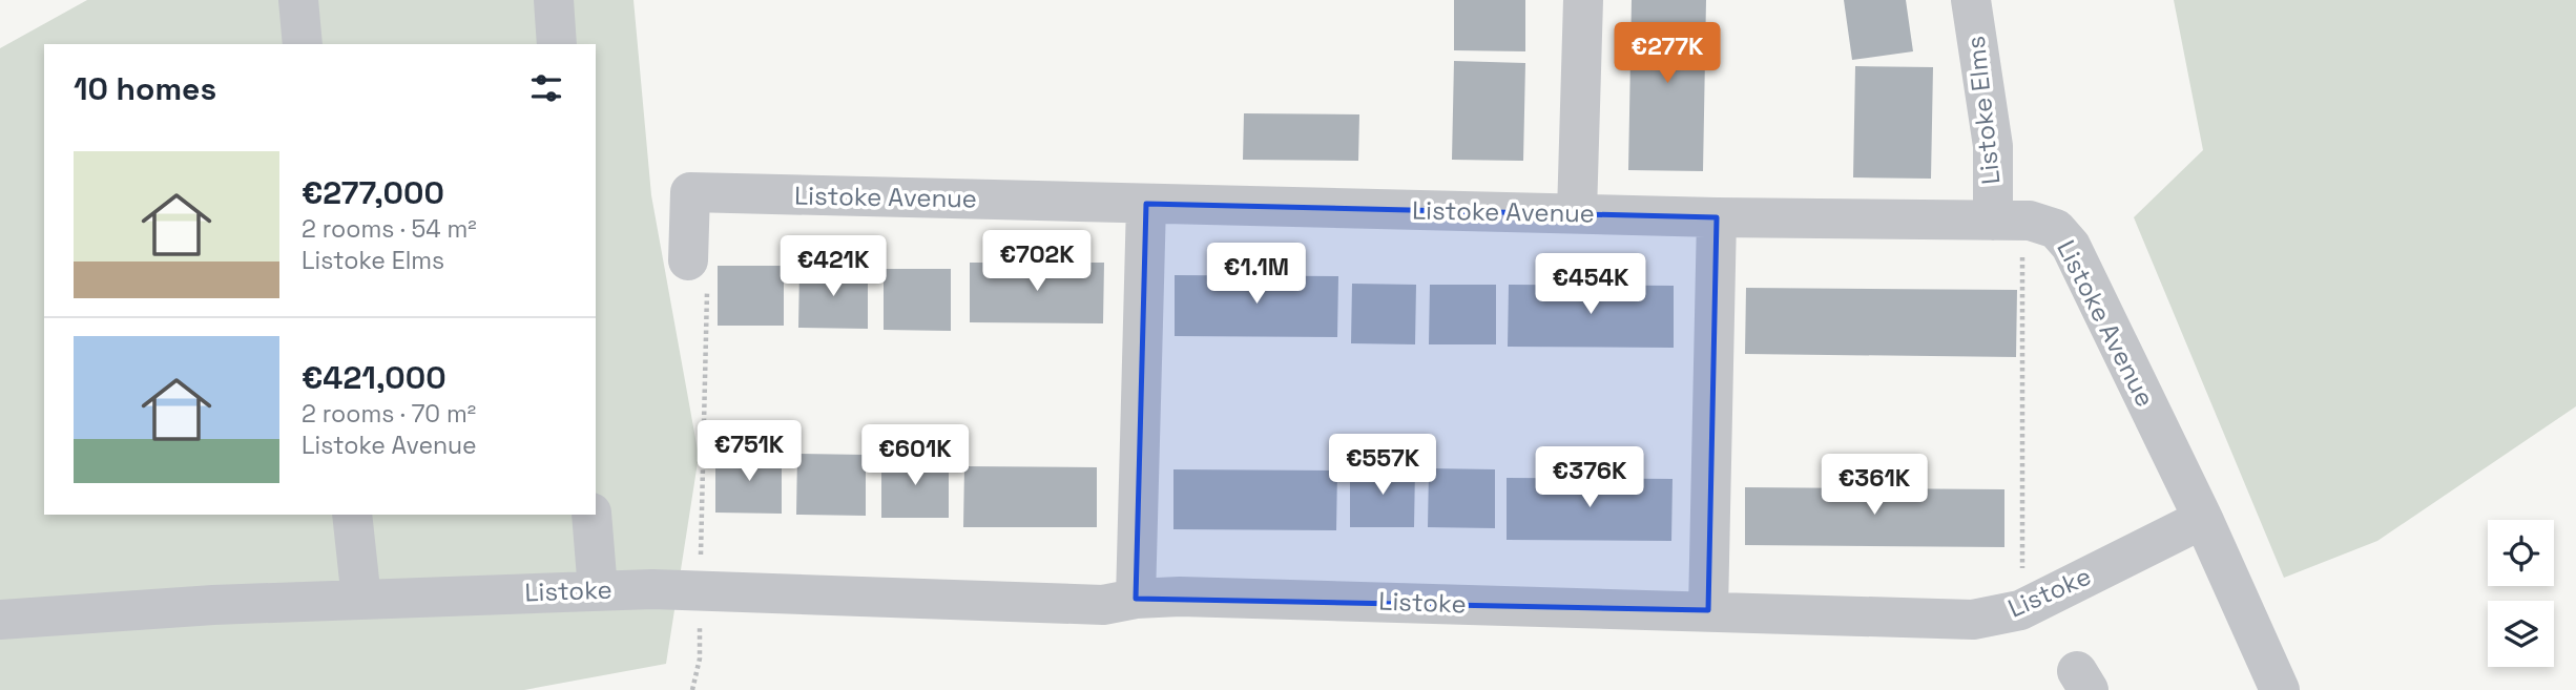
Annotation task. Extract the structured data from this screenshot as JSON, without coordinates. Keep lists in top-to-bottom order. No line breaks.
{"streets":{"street":["Listoke Elms","Listoke Avenue","Listoke"]},"crossings":[["Listoke Elms","Listoke Avenue"],["Listoke Avenue","Listoke"]],"page":{"price":["€277K","€702K","€421K","€1.1M","€454K","€751K","€601K","€557K","€376K","€361K"],"heading":"10 homes","list":[{"name":"€277,000","note":"2 rooms · 54 m² · Listoke Elms"},{"name":"€421,000","note":"2 rooms · 70 m² · Listoke Avenue"}]}}
